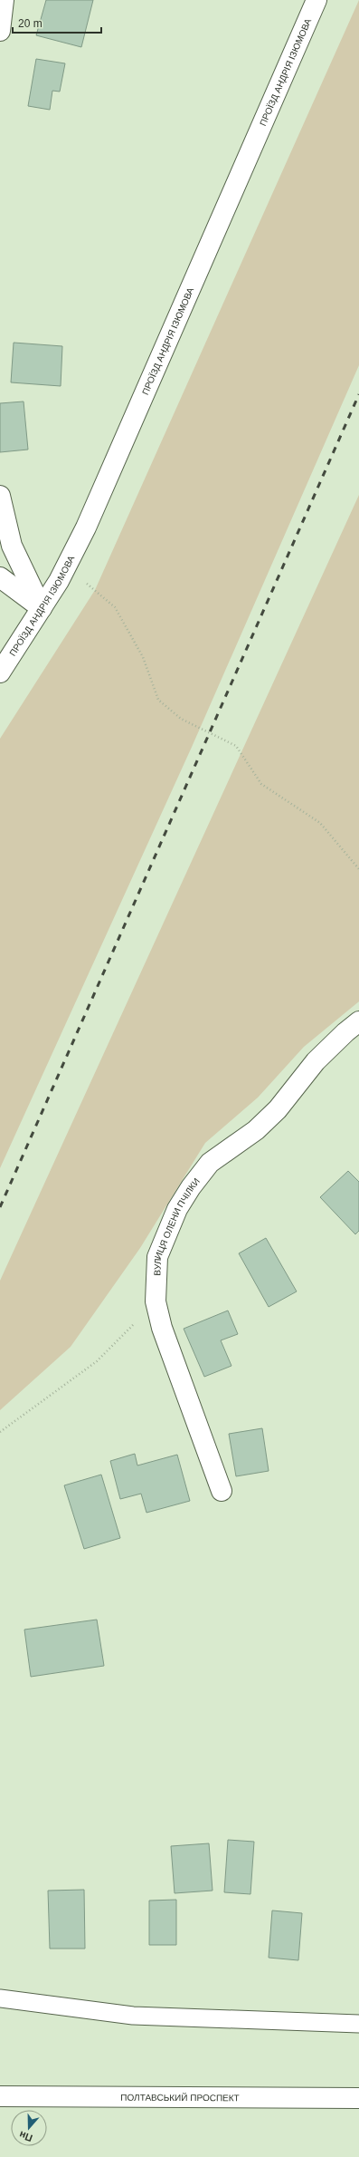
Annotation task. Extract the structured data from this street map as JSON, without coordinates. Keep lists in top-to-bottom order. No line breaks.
{"streets":{"main road":["ПРОЇЗД АНДРІЯ ІЗЮМОВА","ВУЛИЦЯ ОЛЕНИ ПЧІЛКИ","ПОЛТАВСЬКИЙ ПРОСПЕКТ"]},"scale_bar":"20 m","north":"bottom"}
